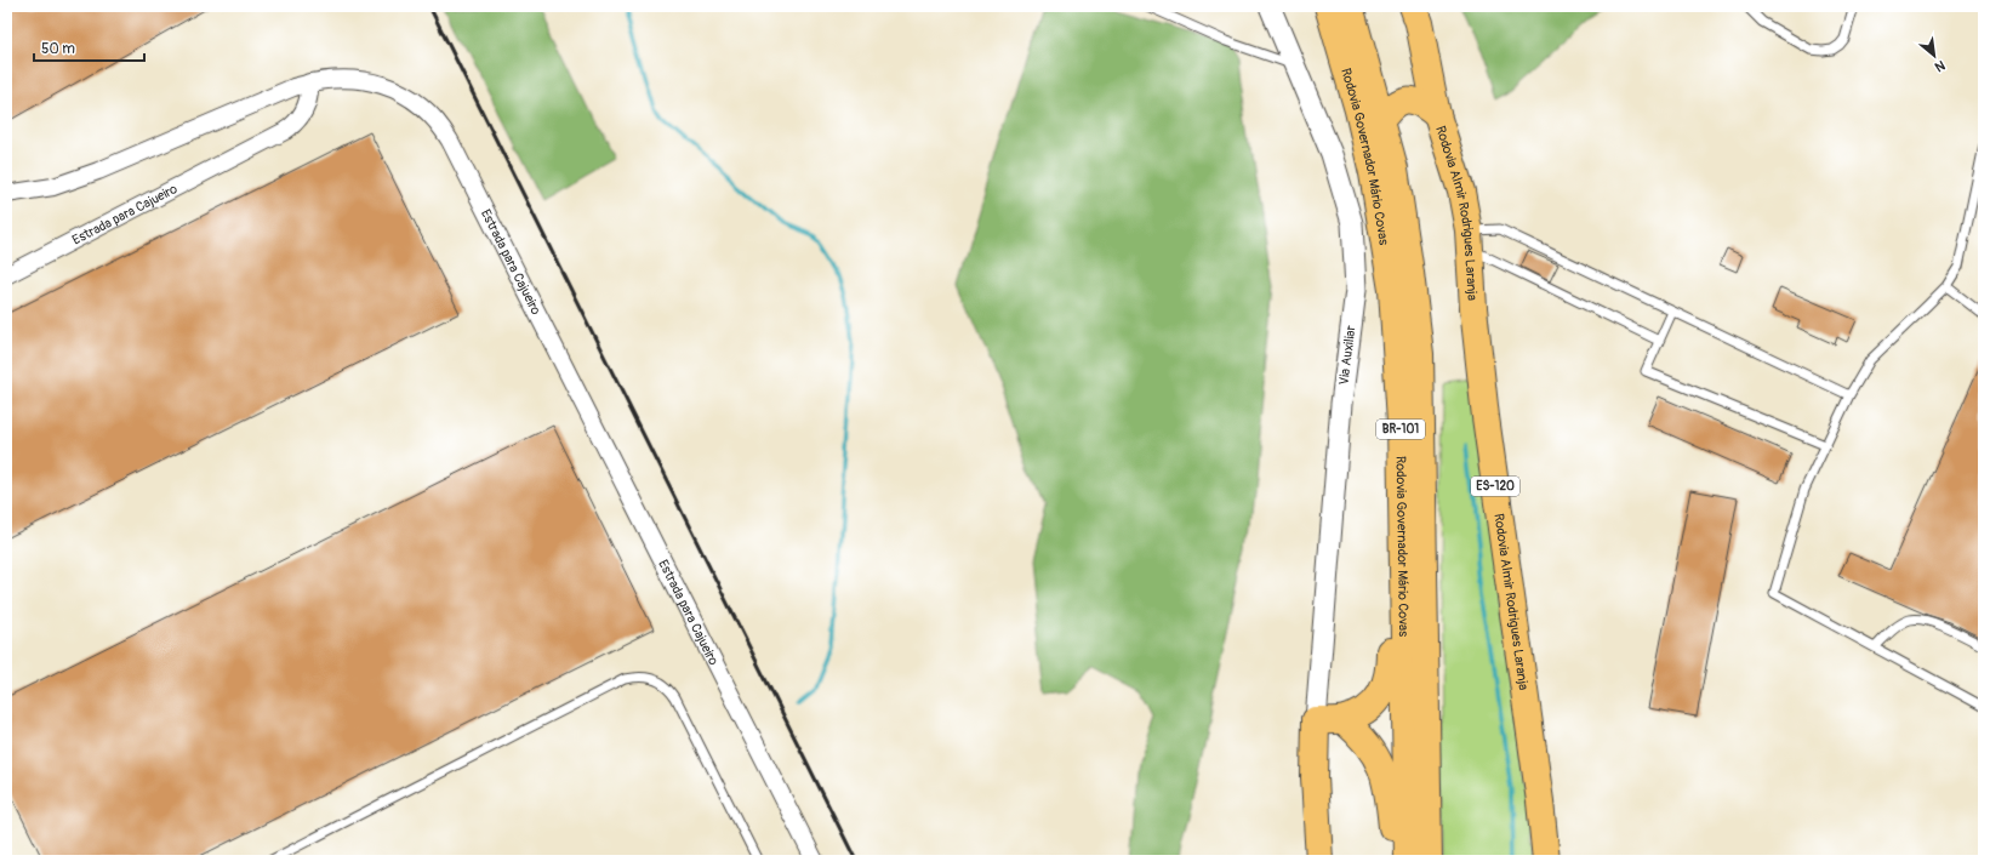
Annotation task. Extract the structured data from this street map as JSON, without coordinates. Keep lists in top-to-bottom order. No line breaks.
{"streets":{"main road":["Rodovia Governador Mário Covas","Rodovia Almir Rodrigues Laranja","BR-101","ES-120"],"street":["Estrada para Cajueiro","Via Auxiliar"]},"scale_bar":"50 m","north":"bottom right"}
